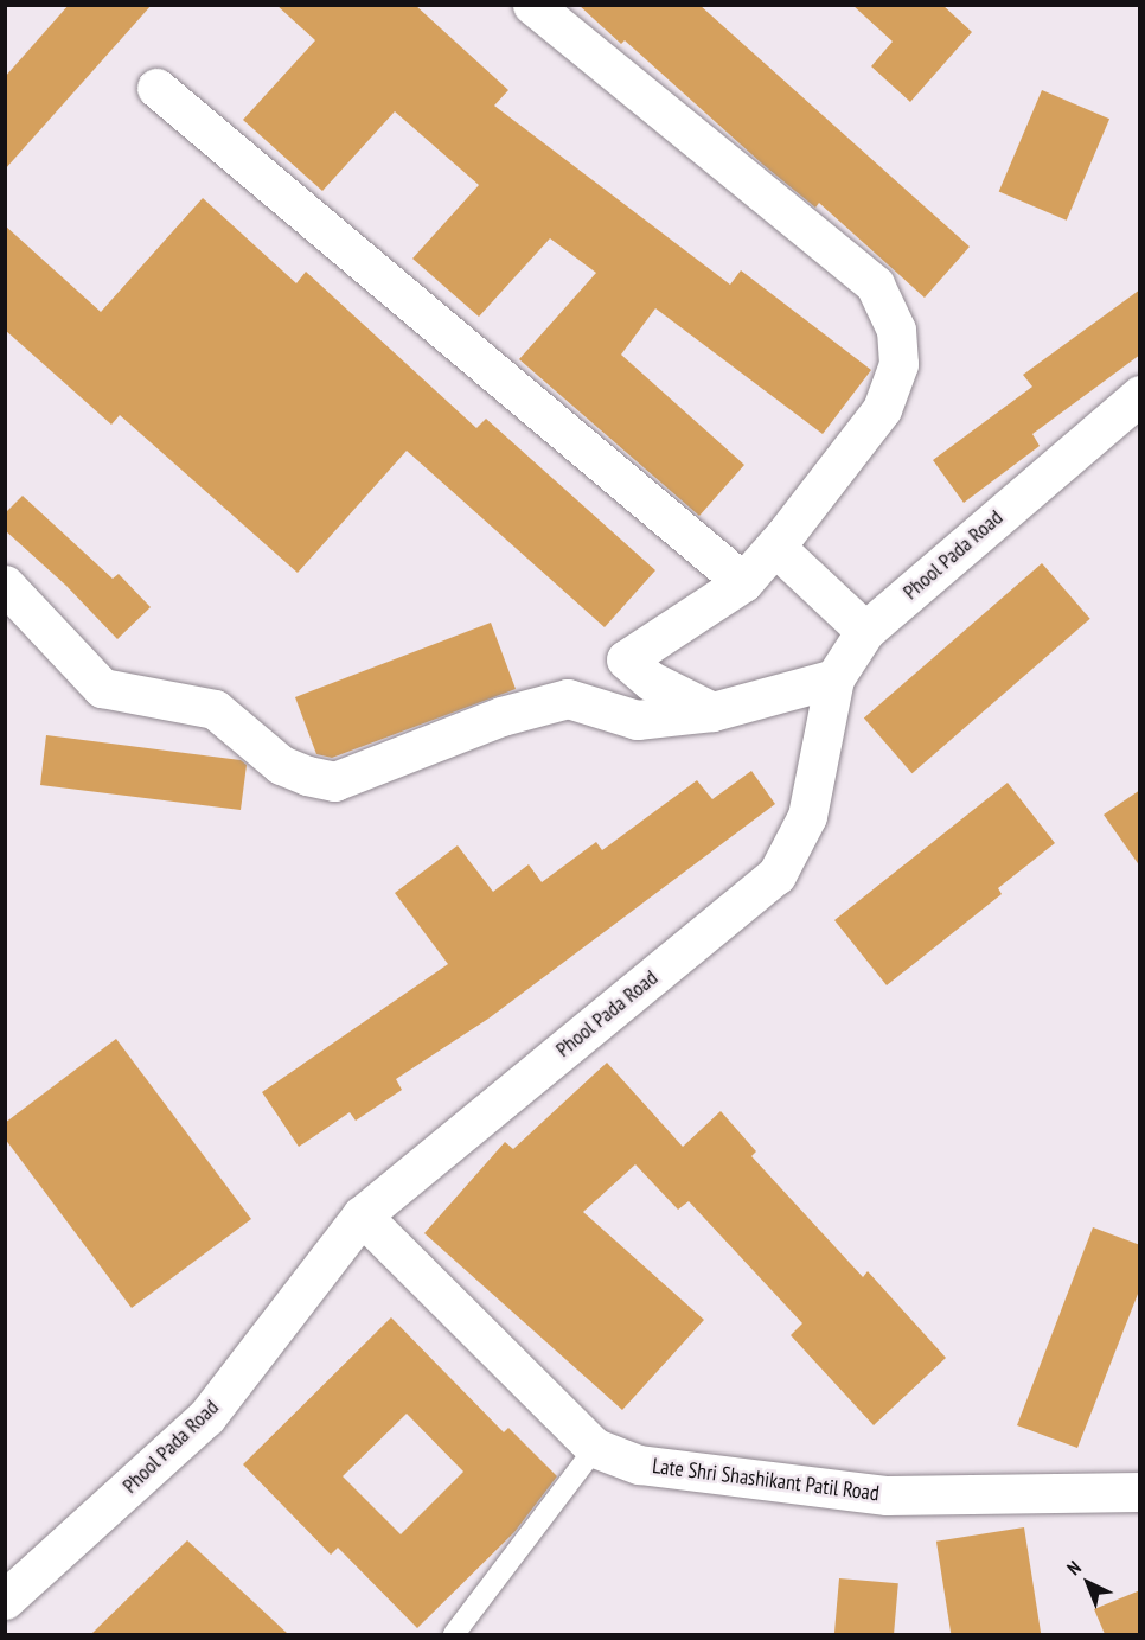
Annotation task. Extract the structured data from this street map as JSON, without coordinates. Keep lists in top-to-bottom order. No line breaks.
{"streets":{"street":["Phool Pada Road","Late Shri Shashikant Patil Road"]},"crossings":[["Phool Pada Road","Late Shri Shashikant Patil Road"]],"north":"top left"}
